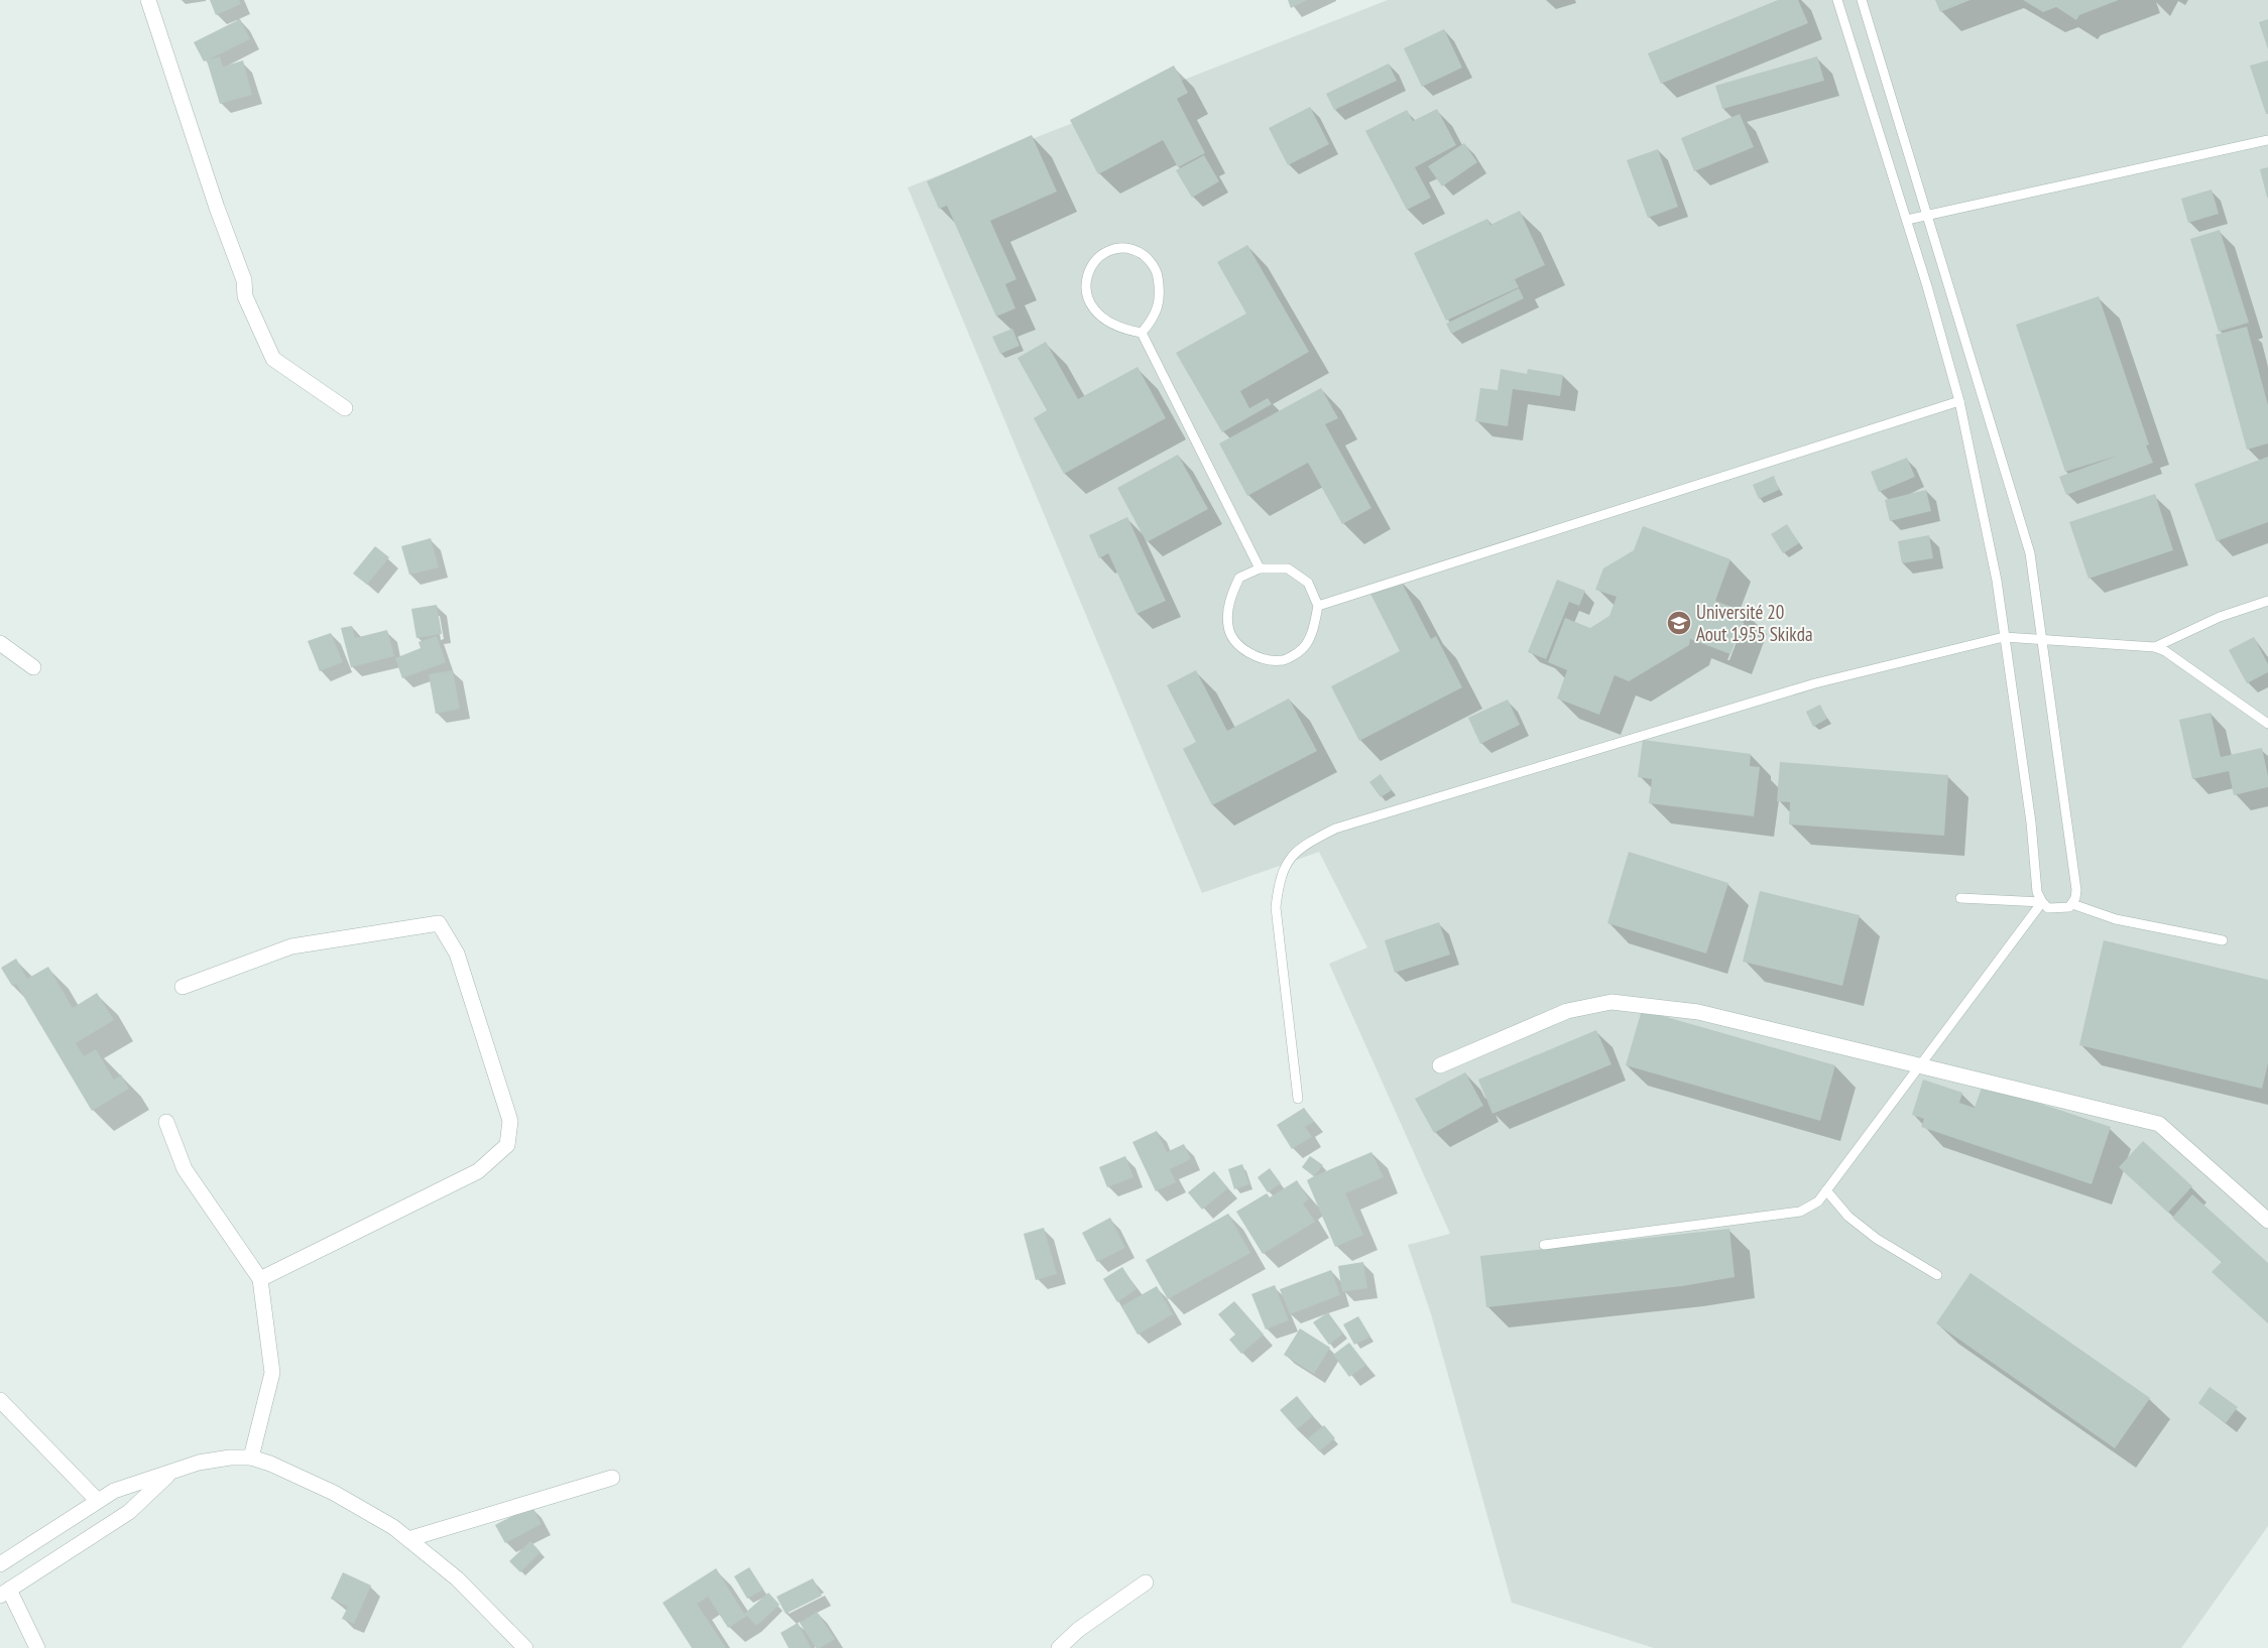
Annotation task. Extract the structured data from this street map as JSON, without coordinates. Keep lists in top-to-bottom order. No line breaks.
{"places":{"school or university":["Université 20 Aout 1955 Skikda"]}}
